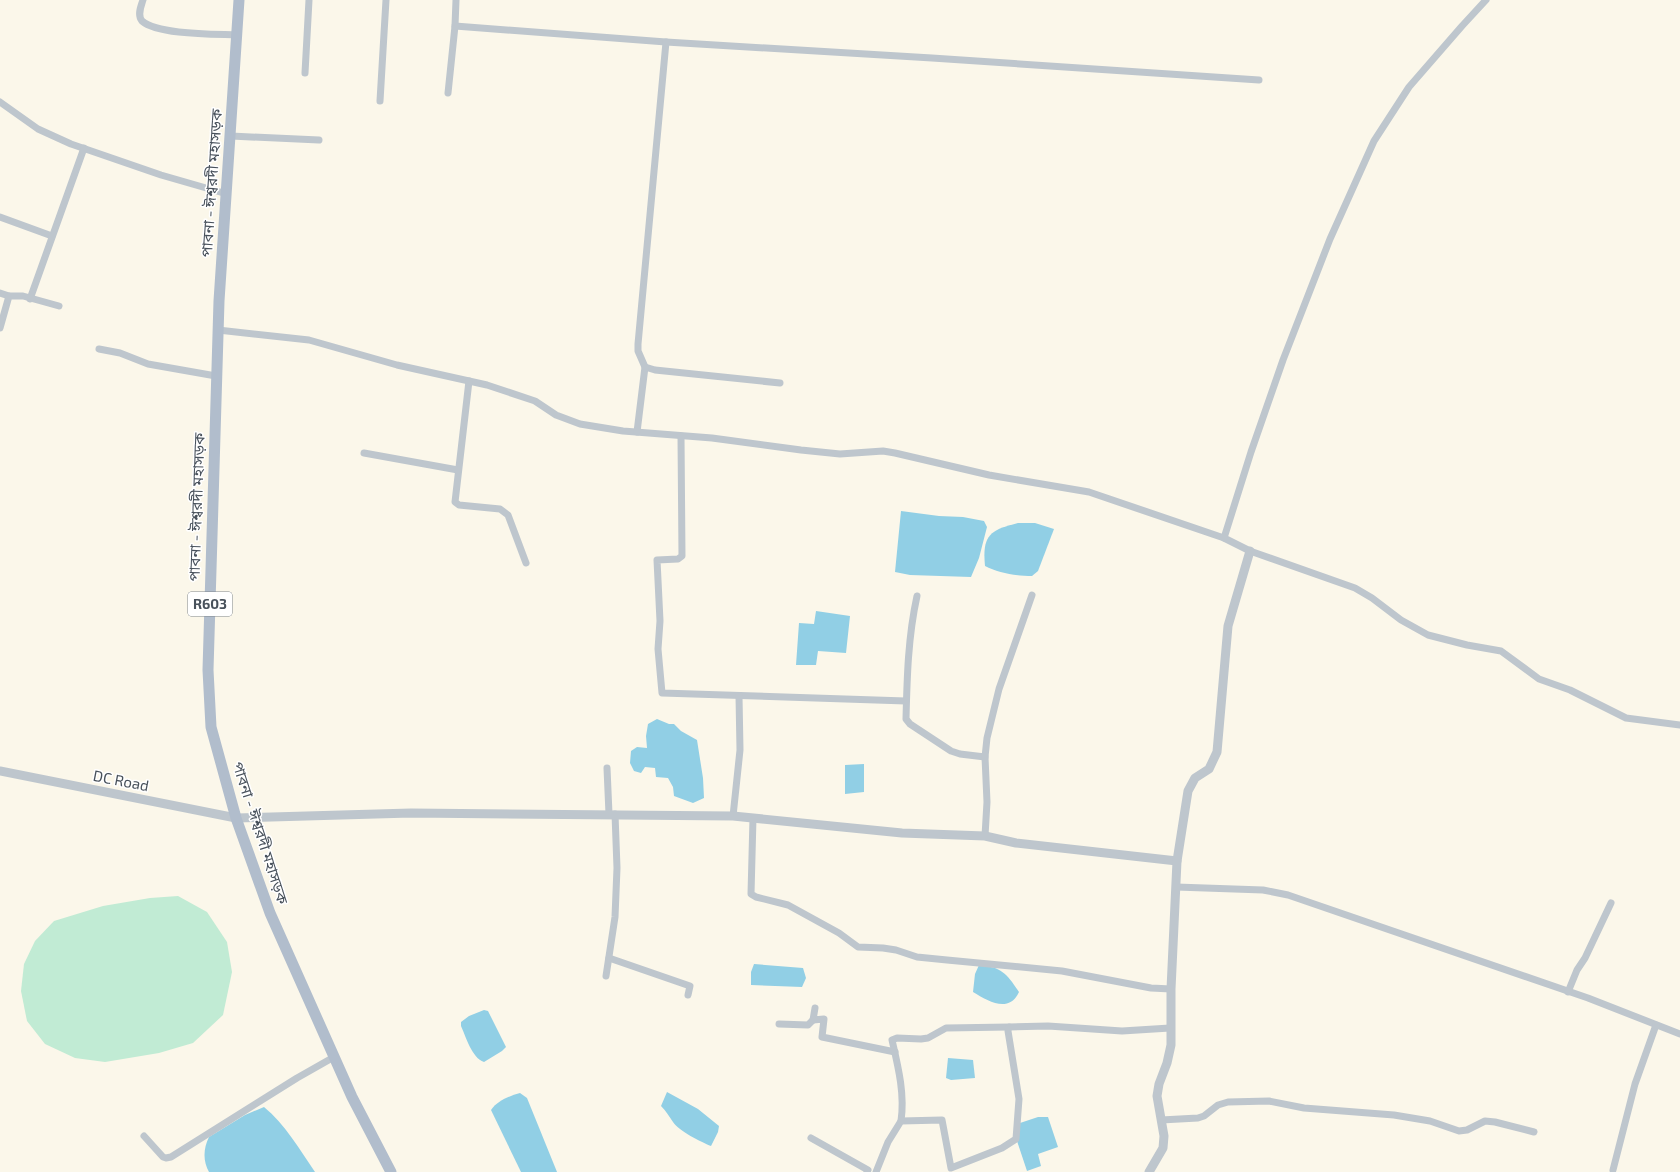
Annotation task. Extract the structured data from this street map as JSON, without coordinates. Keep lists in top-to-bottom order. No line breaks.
{"streets":{"main road":["পাবনা - ঈশ্বরদী মহাসড়ক","R603"],"street":["DC Road"]},"crossings":[["পাবনা - ঈশ্বরদী মহাসড়ক","DC Road"]]}
